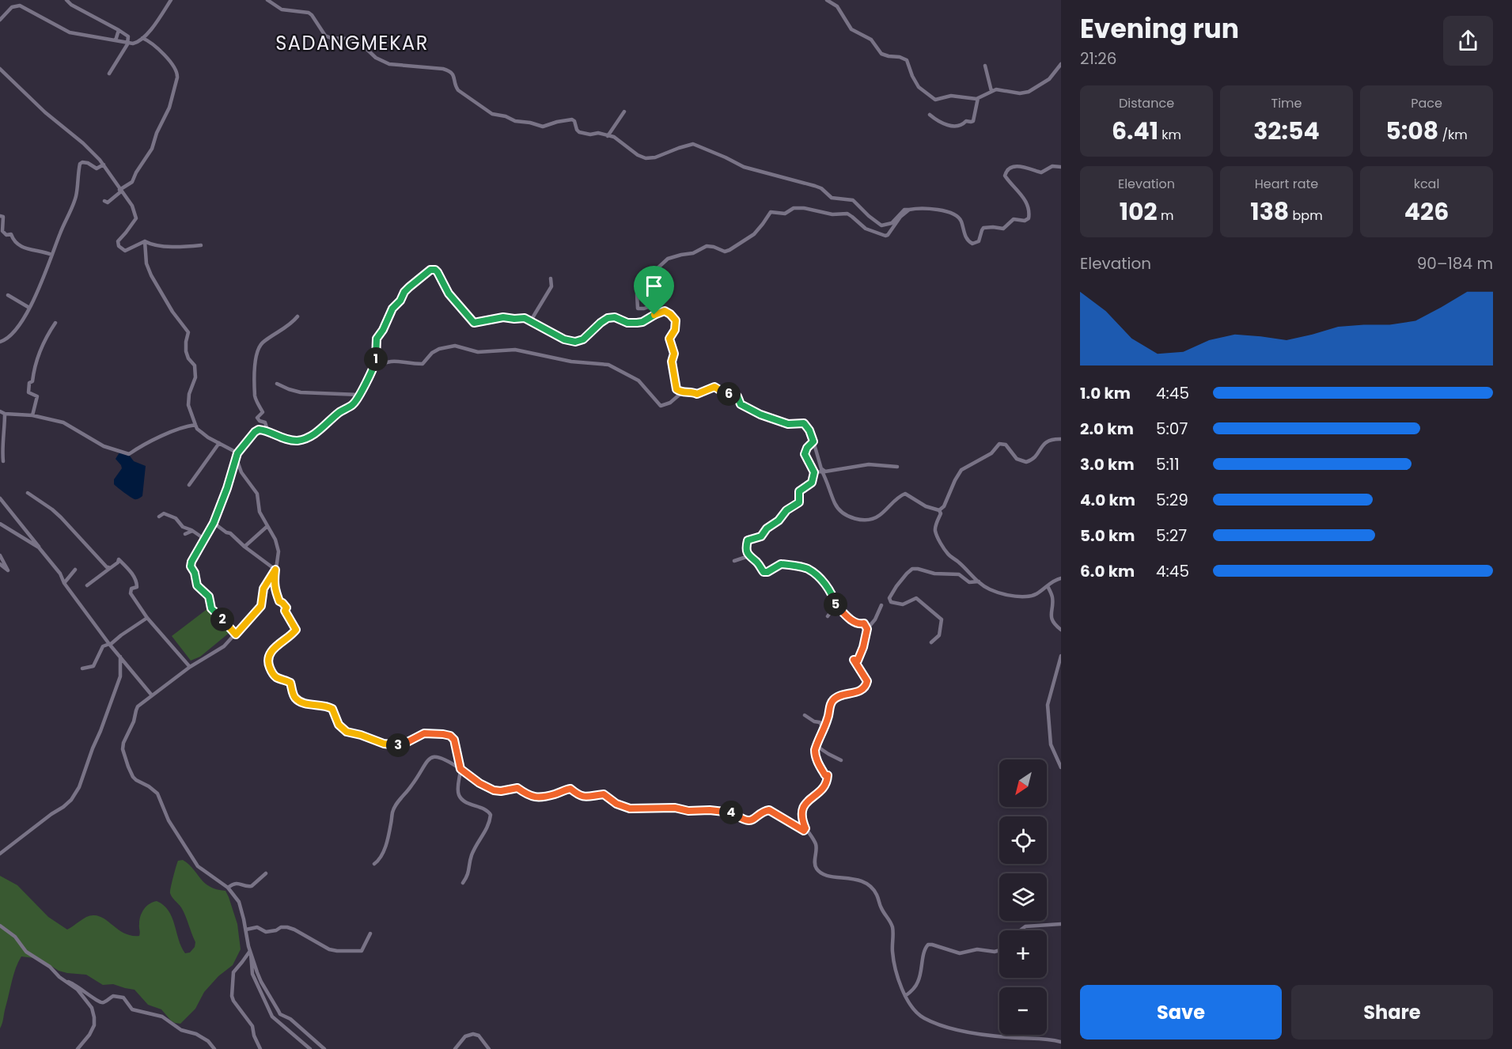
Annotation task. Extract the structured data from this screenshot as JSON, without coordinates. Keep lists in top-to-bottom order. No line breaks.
{"districts":["SADANGMEKAR"],"north":"bottom left","page":{"heading":["Evening run","21:26"],"stats":[["Distance","6.41 km"],["Time","32:54"],["Pace","5:08 /km"],["Elevation","102 m"],["Heart rate","138 bpm"],["kcal","426"]],"chart":["Elevation","90–184 m"],"pins":["1","6","5","2","3","4"],"list":[{"name":"1.0 km","note":"4:45"},{"name":"2.0 km","note":"5:07"},{"name":"3.0 km","note":"5:11"},{"name":"4.0 km","note":"5:29"},{"name":"5.0 km","note":"5:27"},{"name":"6.0 km","note":"4:45"}],"map_buttons":["+","−"],"buttons":["Save","Share"]}}
